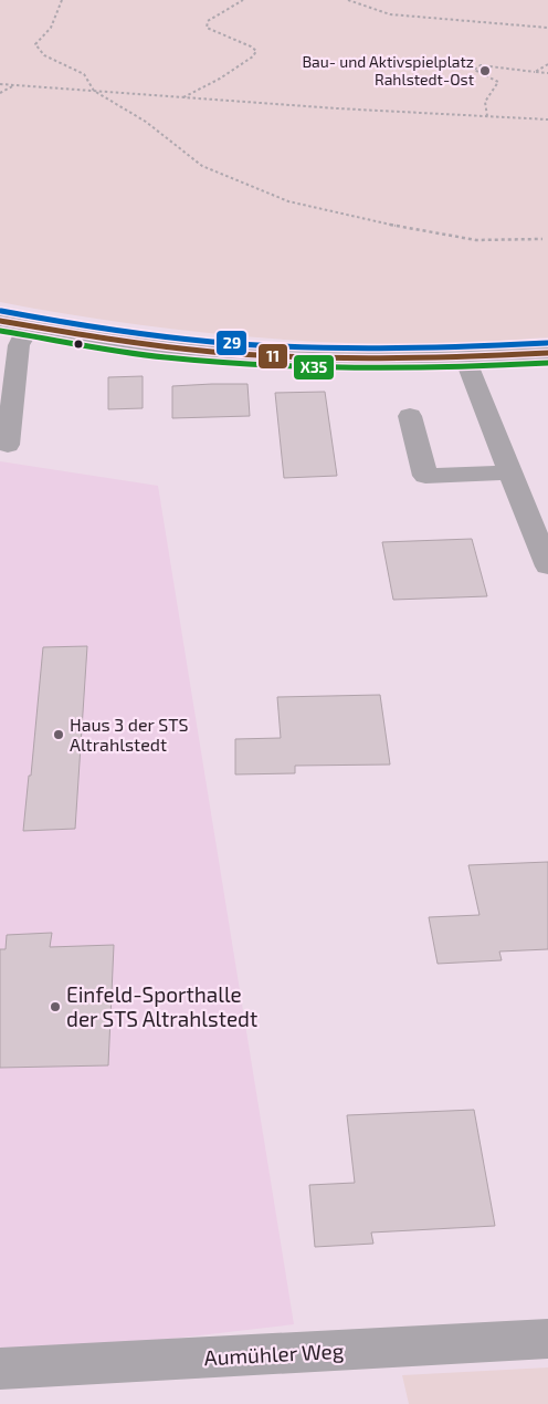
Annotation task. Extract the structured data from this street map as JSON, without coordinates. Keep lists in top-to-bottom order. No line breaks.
{"streets":{"street":["Aumühler Weg"]},"places":["Bau- und Aktivspielplatz Rahlstedt-Ost","Haus 3 der STS Altrahlstedt","Einfeld-Sporthalle der STS Altrahlstedt"],"lines":["transit line 29","transit line 11","transit line X35"]}
